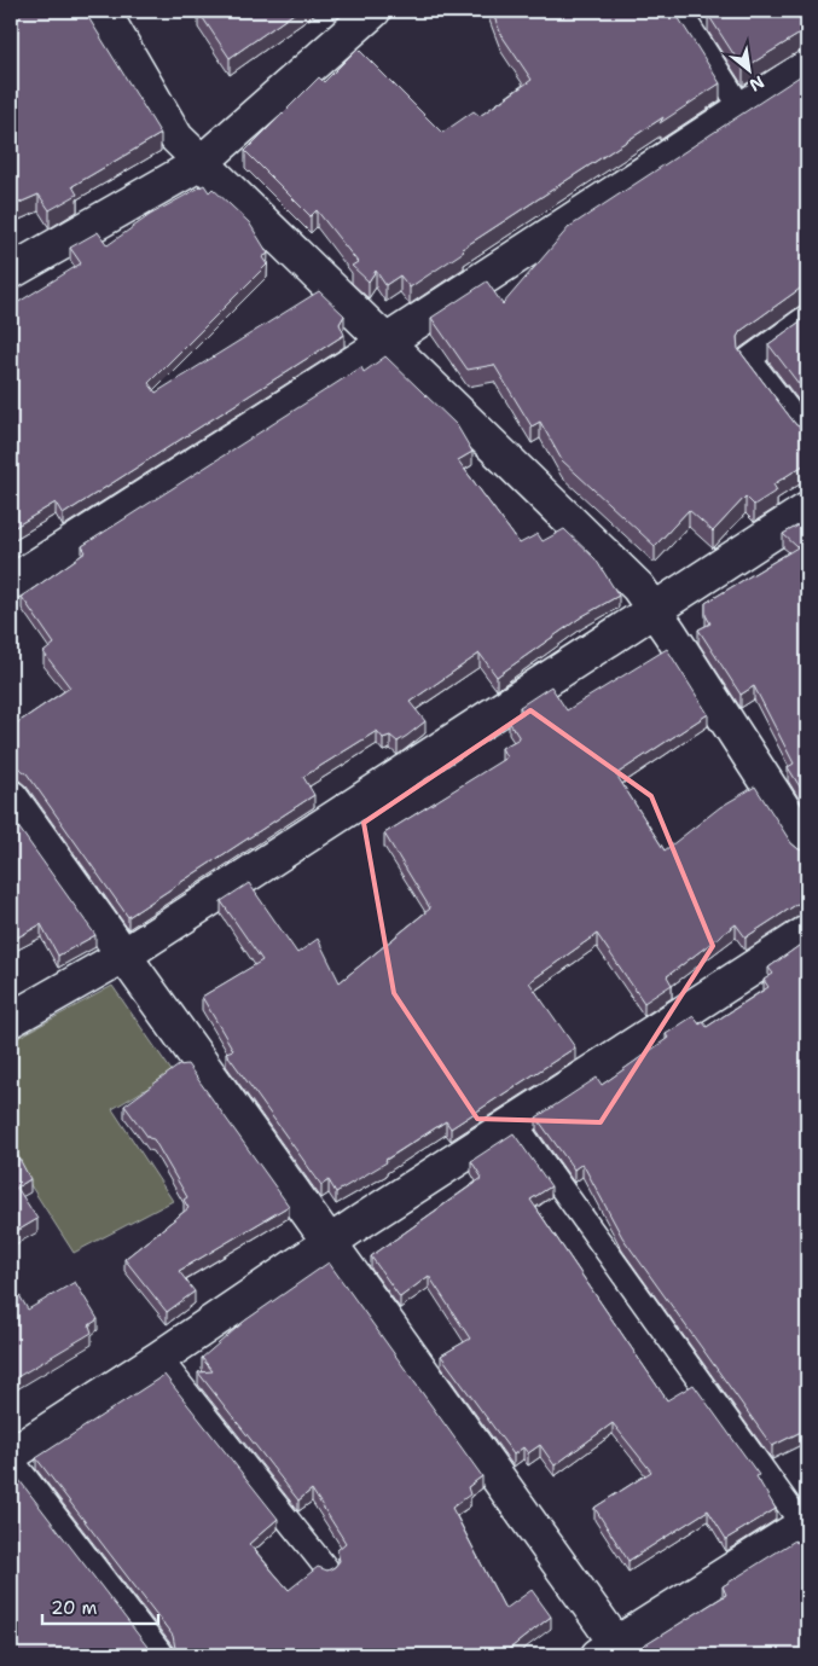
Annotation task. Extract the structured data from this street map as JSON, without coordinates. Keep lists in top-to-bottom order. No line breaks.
{"scale_bar":"20 m","north":"bottom right"}
